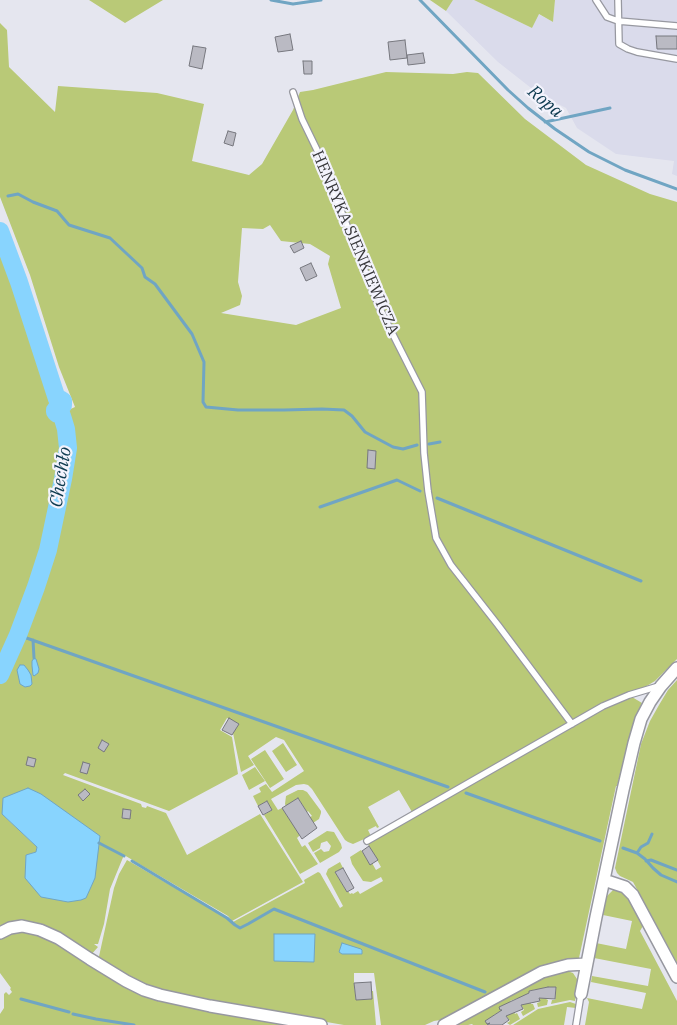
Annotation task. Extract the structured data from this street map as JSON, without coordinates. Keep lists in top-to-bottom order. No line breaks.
{"streets":{"lane":["HENRYKA SIENKIEWICZA"]},"water":["Ropa","Chechło"]}
